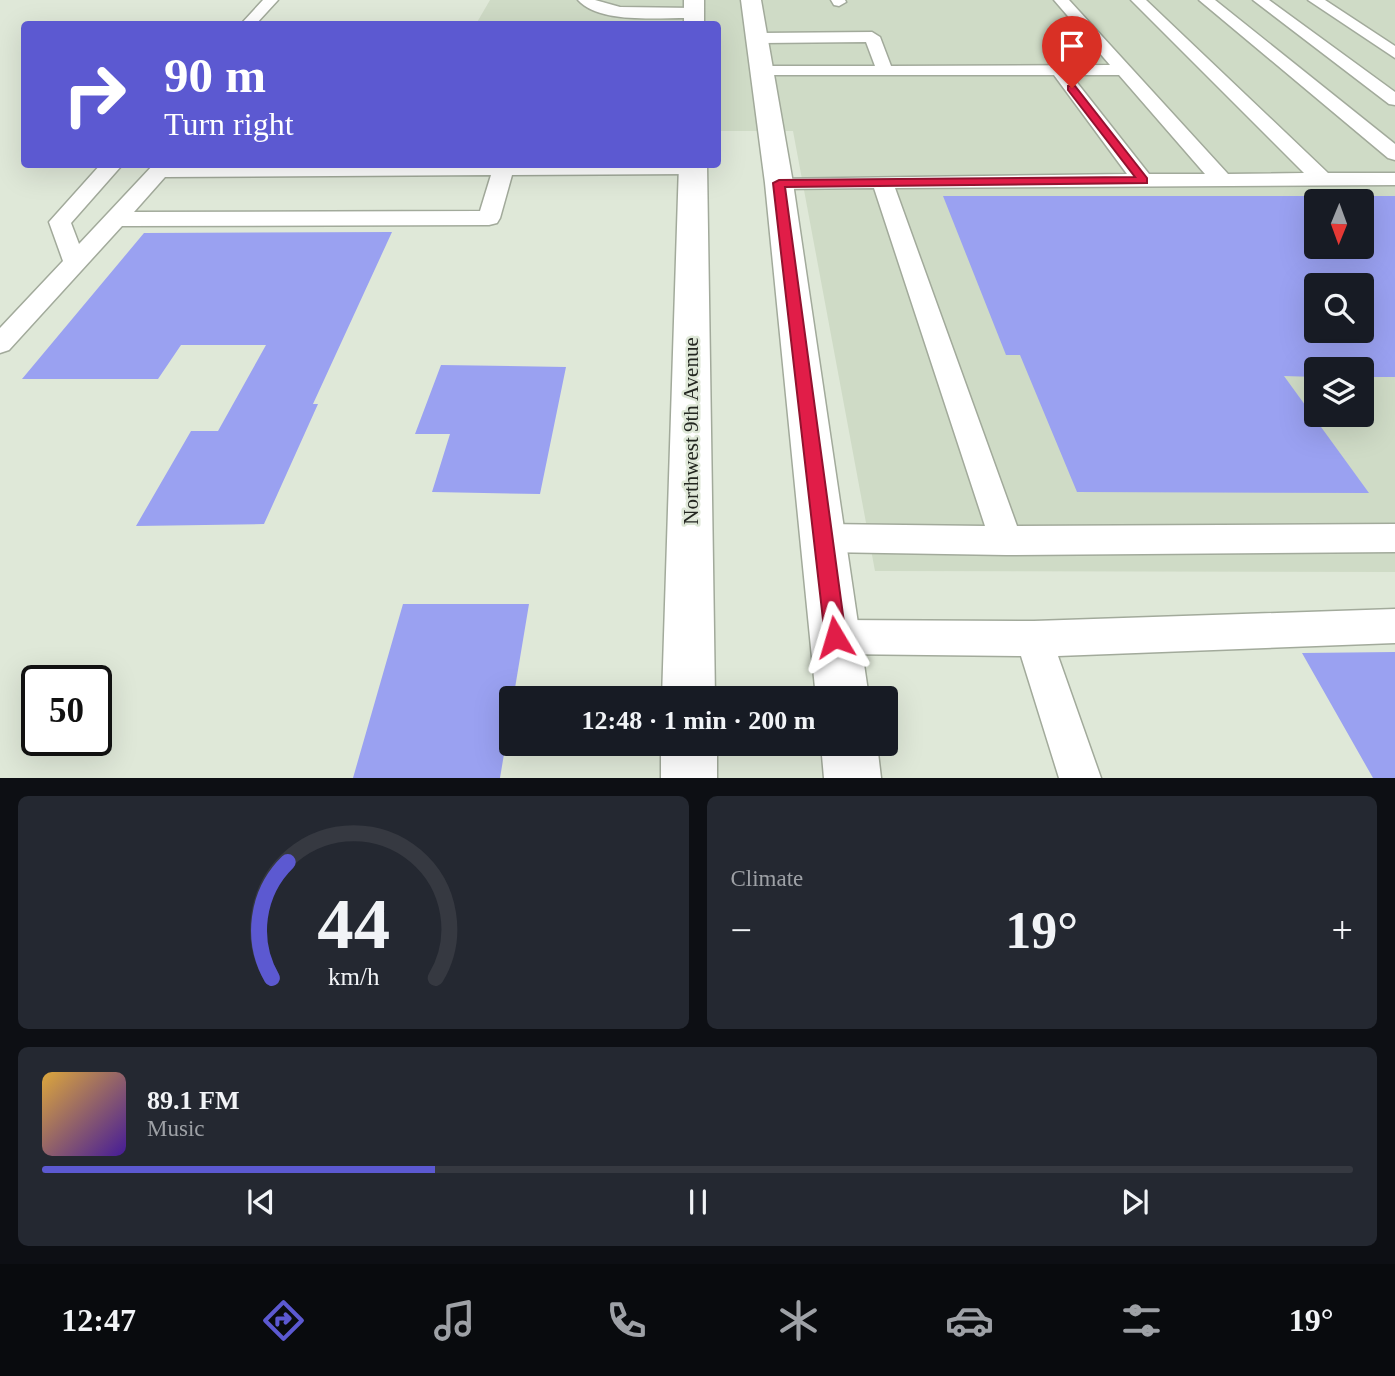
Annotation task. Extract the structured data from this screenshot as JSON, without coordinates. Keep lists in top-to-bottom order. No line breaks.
{"streets":{"main road":["Northwest 9th Avenue"]},"north":"bottom","page":{"turn":["90 m","Turn right"],"limit":"50","trip":"12:48 · 1 min · 200 m","tile":"Climate","heat":["−","19°","+"],"song":["89.1 FM","Music"],"tabs":["12:47","19°"],"gauge":["44","km/h"]}}
